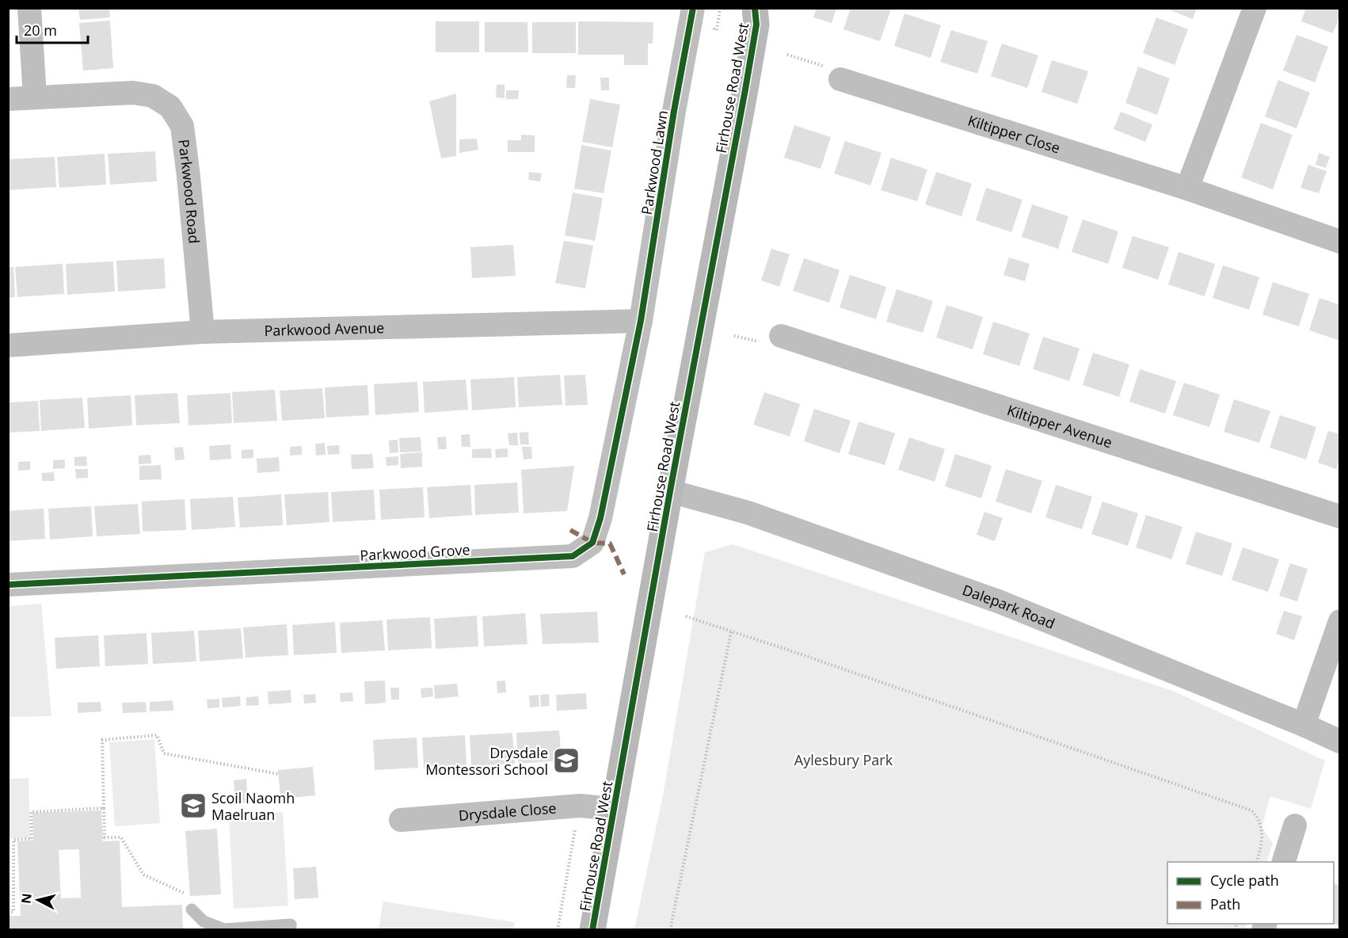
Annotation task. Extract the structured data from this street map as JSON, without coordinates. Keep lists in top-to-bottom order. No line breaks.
{"streets":{"street":["Firhouse Road West","Kiltipper Close","Parkwood Lawn","Parkwood Road","Parkwood Avenue","Kiltipper Avenue","Parkwood Grove","Dalepark Road","Drysdale Close"]},"crossings":[["Firhouse Road West","Dalepark Road"],["Firhouse Road West","Drysdale Close"],["Parkwood Lawn","Parkwood Avenue"],["Parkwood Lawn","Parkwood Grove"],["Parkwood Road","Parkwood Avenue"],["Parkwood Avenue","Parkwood Grove"]],"parks":["Aylesbury Park"],"places":{"school or university":["Drysdale Montessori School","Scoil Naomh Maelruan"]},"legend":["Cycle path","Path"],"scale_bar":"20 m","north":"left"}
